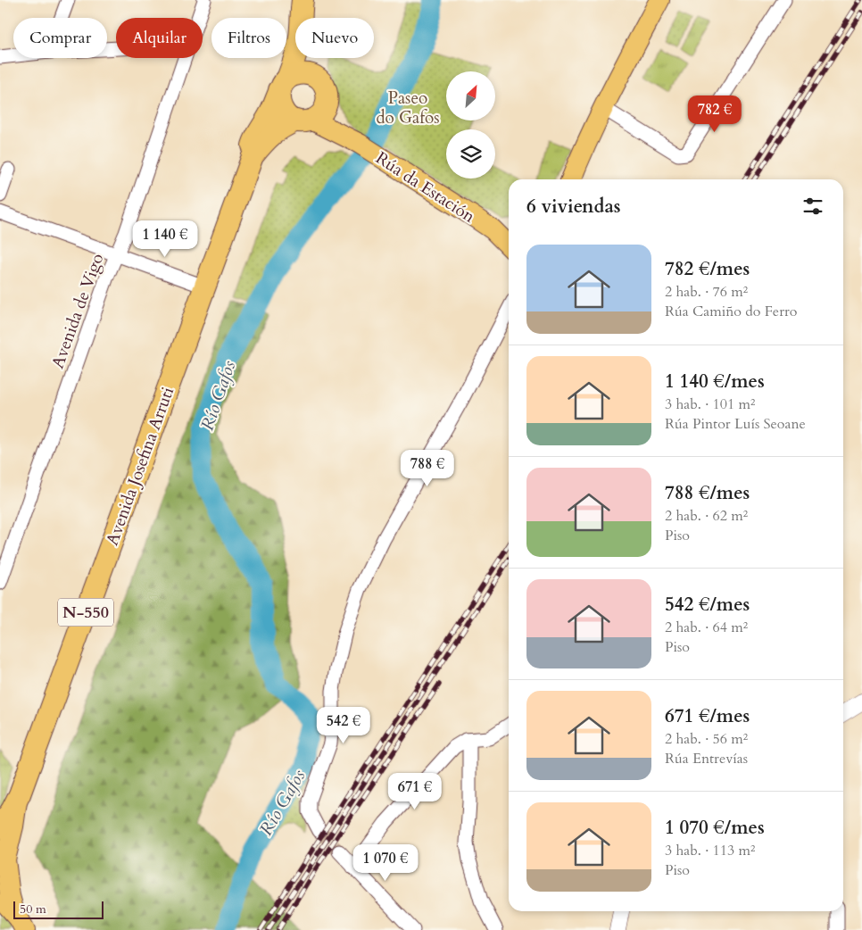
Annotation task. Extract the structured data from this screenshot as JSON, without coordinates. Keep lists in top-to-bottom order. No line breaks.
{"streets":{"highway":["Rúa da Estación","Avenida Josefina Arruti","N-550"],"street":["Avenida de Vigo"]},"crossings":[["Rúa da Estación","Avenida Josefina Arruti"]],"water":["Río Gafos"],"parks":["Paseo do Gafos"],"scale_bar":"50 m","north":"top right","page":{"chip":["Comprar","Alquilar","Filtros","Nuevo"],"price":["782 €","1 140 €","788 €","542 €","671 €","1 070 €"],"heading":"6 viviendas","list":[{"name":"782 €/mes","note":"2 hab. · 76 m² · Rúa Camiño do Ferro"},{"name":"1 140 €/mes","note":"3 hab. · 101 m² · Rúa Pintor Luís Seoane"},{"name":"788 €/mes","note":"2 hab. · 62 m² · Piso"},{"name":"542 €/mes","note":"2 hab. · 64 m² · Piso"},{"name":"671 €/mes","note":"2 hab. · 56 m² · Rúa Entrevías"},{"name":"1 070 €/mes","note":"3 hab. · 113 m² · Piso"}],"scale":"50 m"}}
